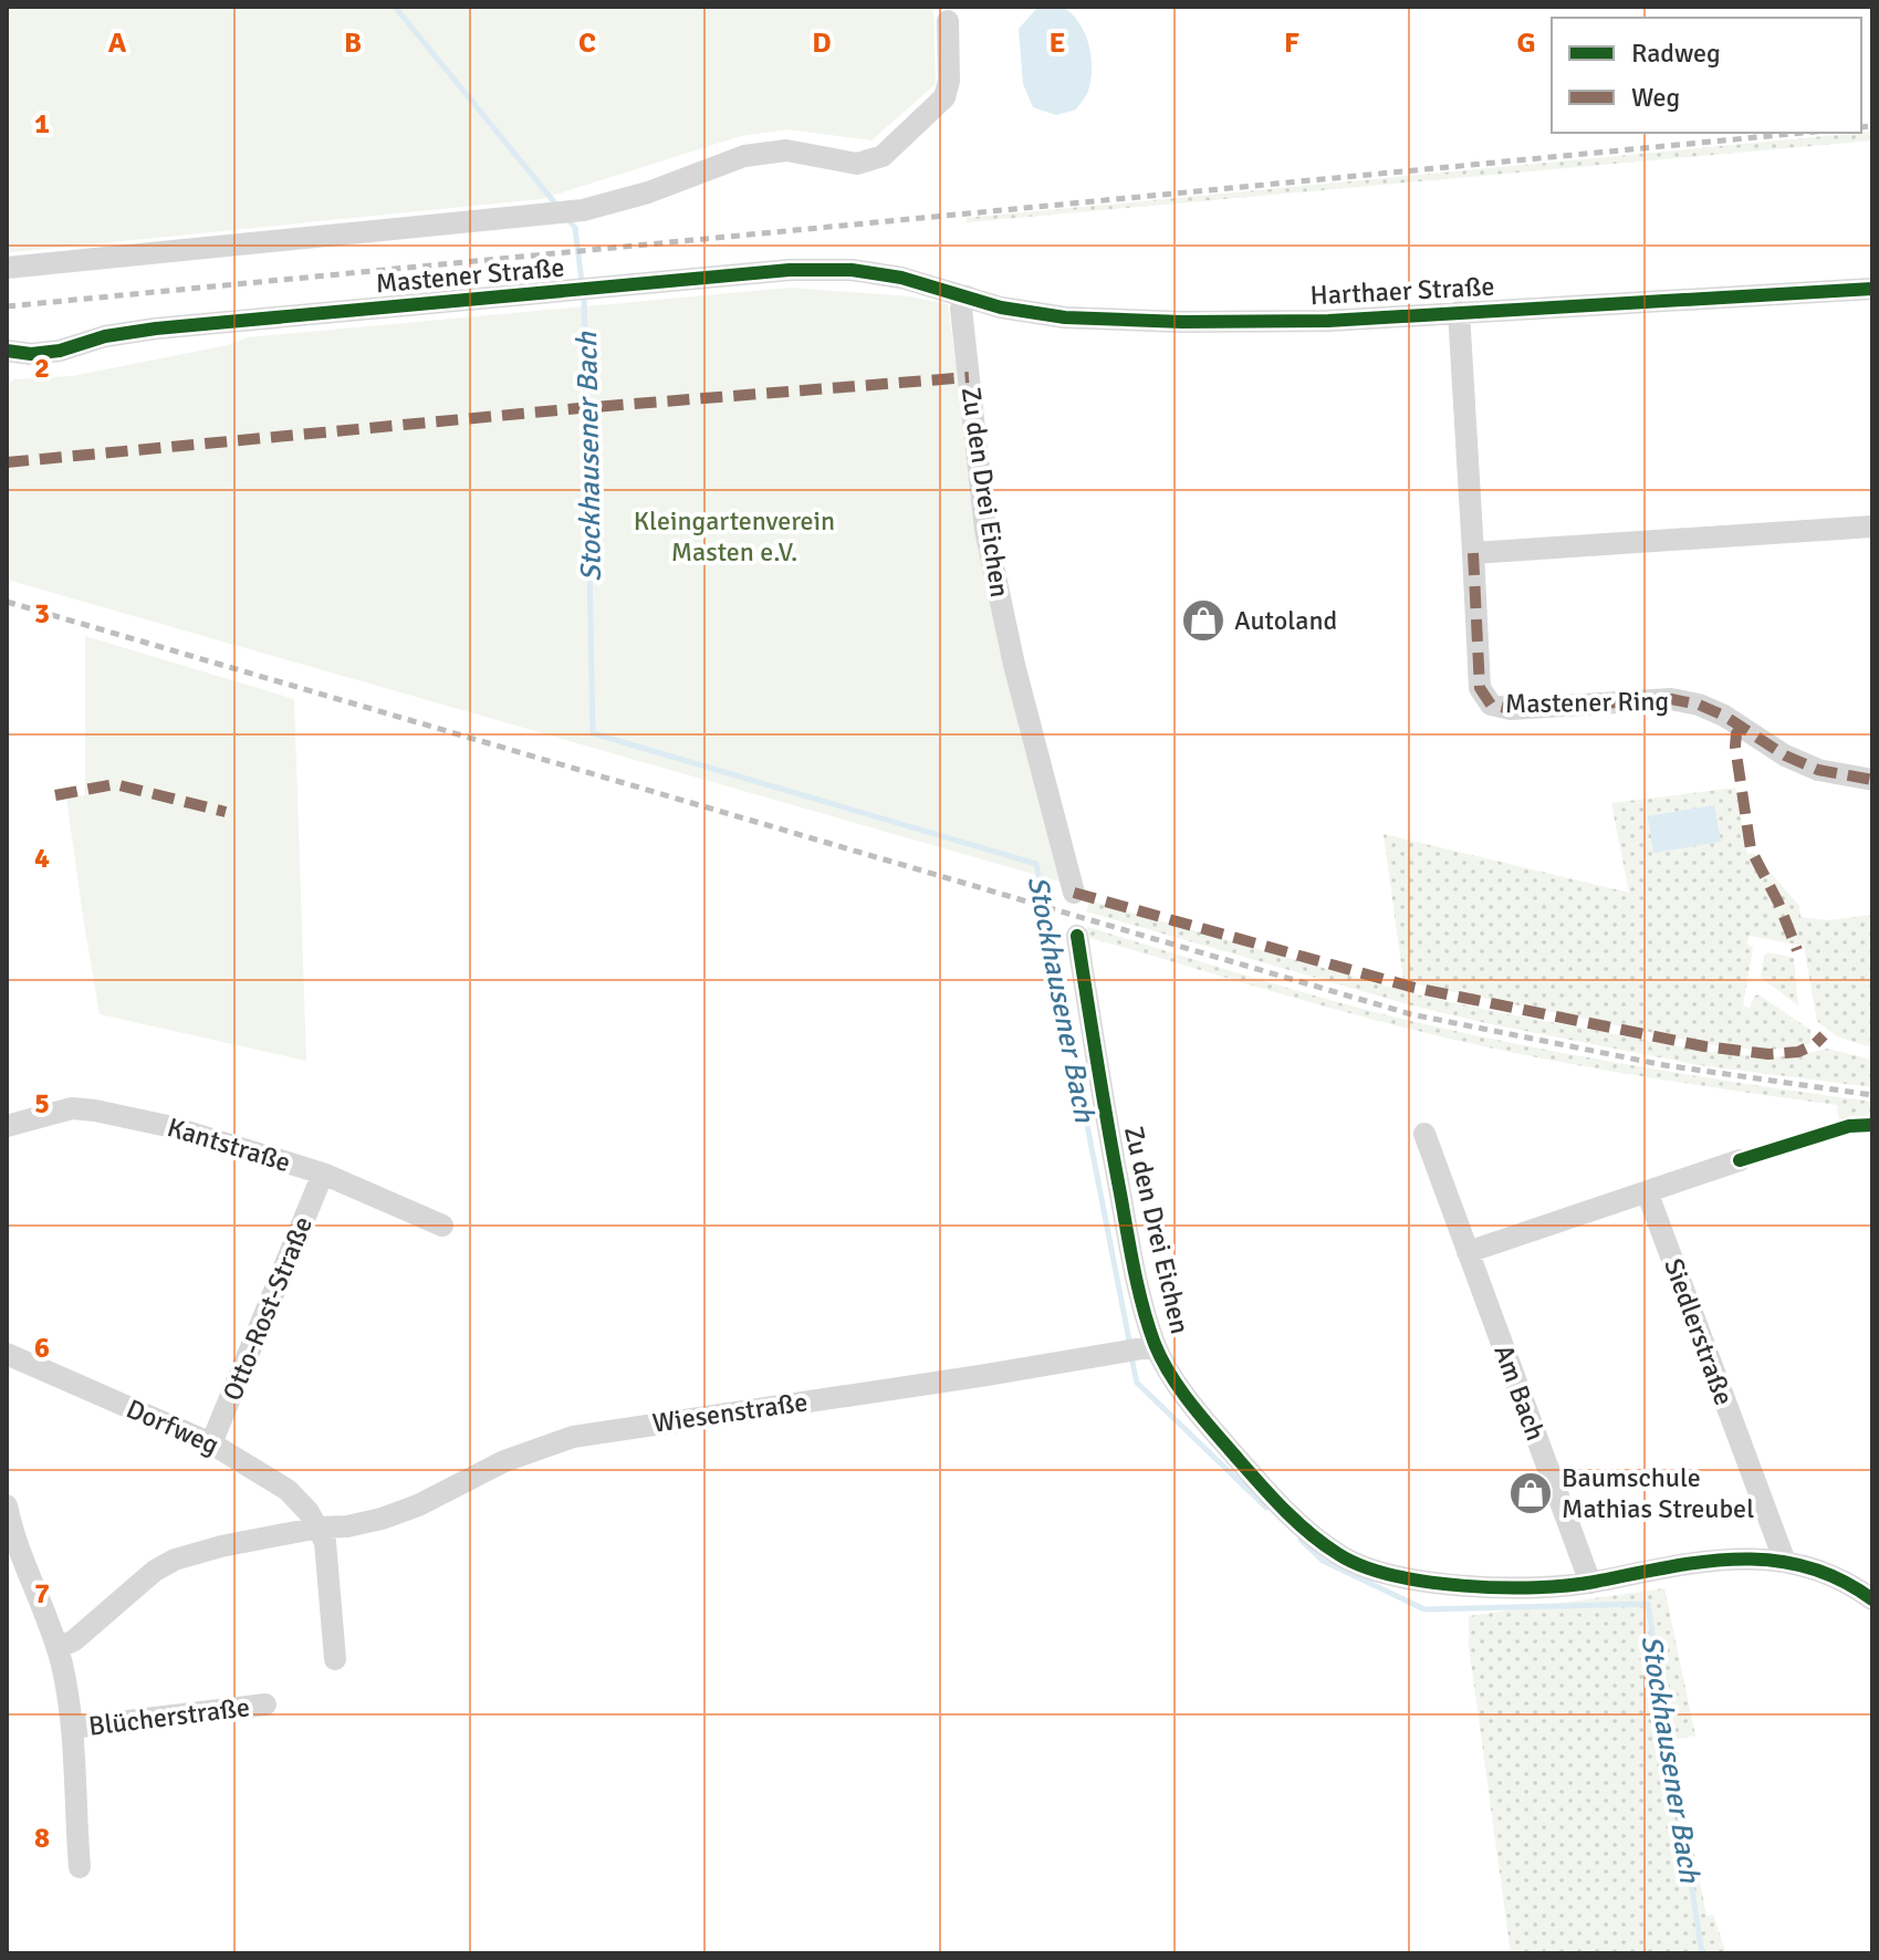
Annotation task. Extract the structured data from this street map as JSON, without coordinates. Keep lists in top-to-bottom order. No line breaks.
{"streets":{"street":["Mastener Straße","Harthaer Straße","Zu den Drei Eichen","Mastener Ring","Kantstraße","Otto-Rost-Straße","Siedlerstraße","Am Bach","Wiesenstraße","Dorfweg","Blücherstraße"]},"crossings":[["Mastener Straße","Harthaer Straße"],["Harthaer Straße","Zu den Drei Eichen"],["Harthaer Straße","Mastener Ring"],["Zu den Drei Eichen","Siedlerstraße"],["Zu den Drei Eichen","Am Bach"],["Zu den Drei Eichen","Wiesenstraße"],["Kantstraße","Otto-Rost-Straße"],["Otto-Rost-Straße","Dorfweg"],["Wiesenstraße","Dorfweg"],["Wiesenstraße","Blücherstraße"]],"water":["Stockhausener Bach"],"parks":["Kleingartenverein Masten e.V."],"places":{"shop":["Autoland","Baumschule Mathias Streubel"]},"legend":["Radweg","Weg"],"grid":{"columns":["A","B","C","D","E","F","G"],"rows":["1","2","3","4","5","6","7","8"]}}
